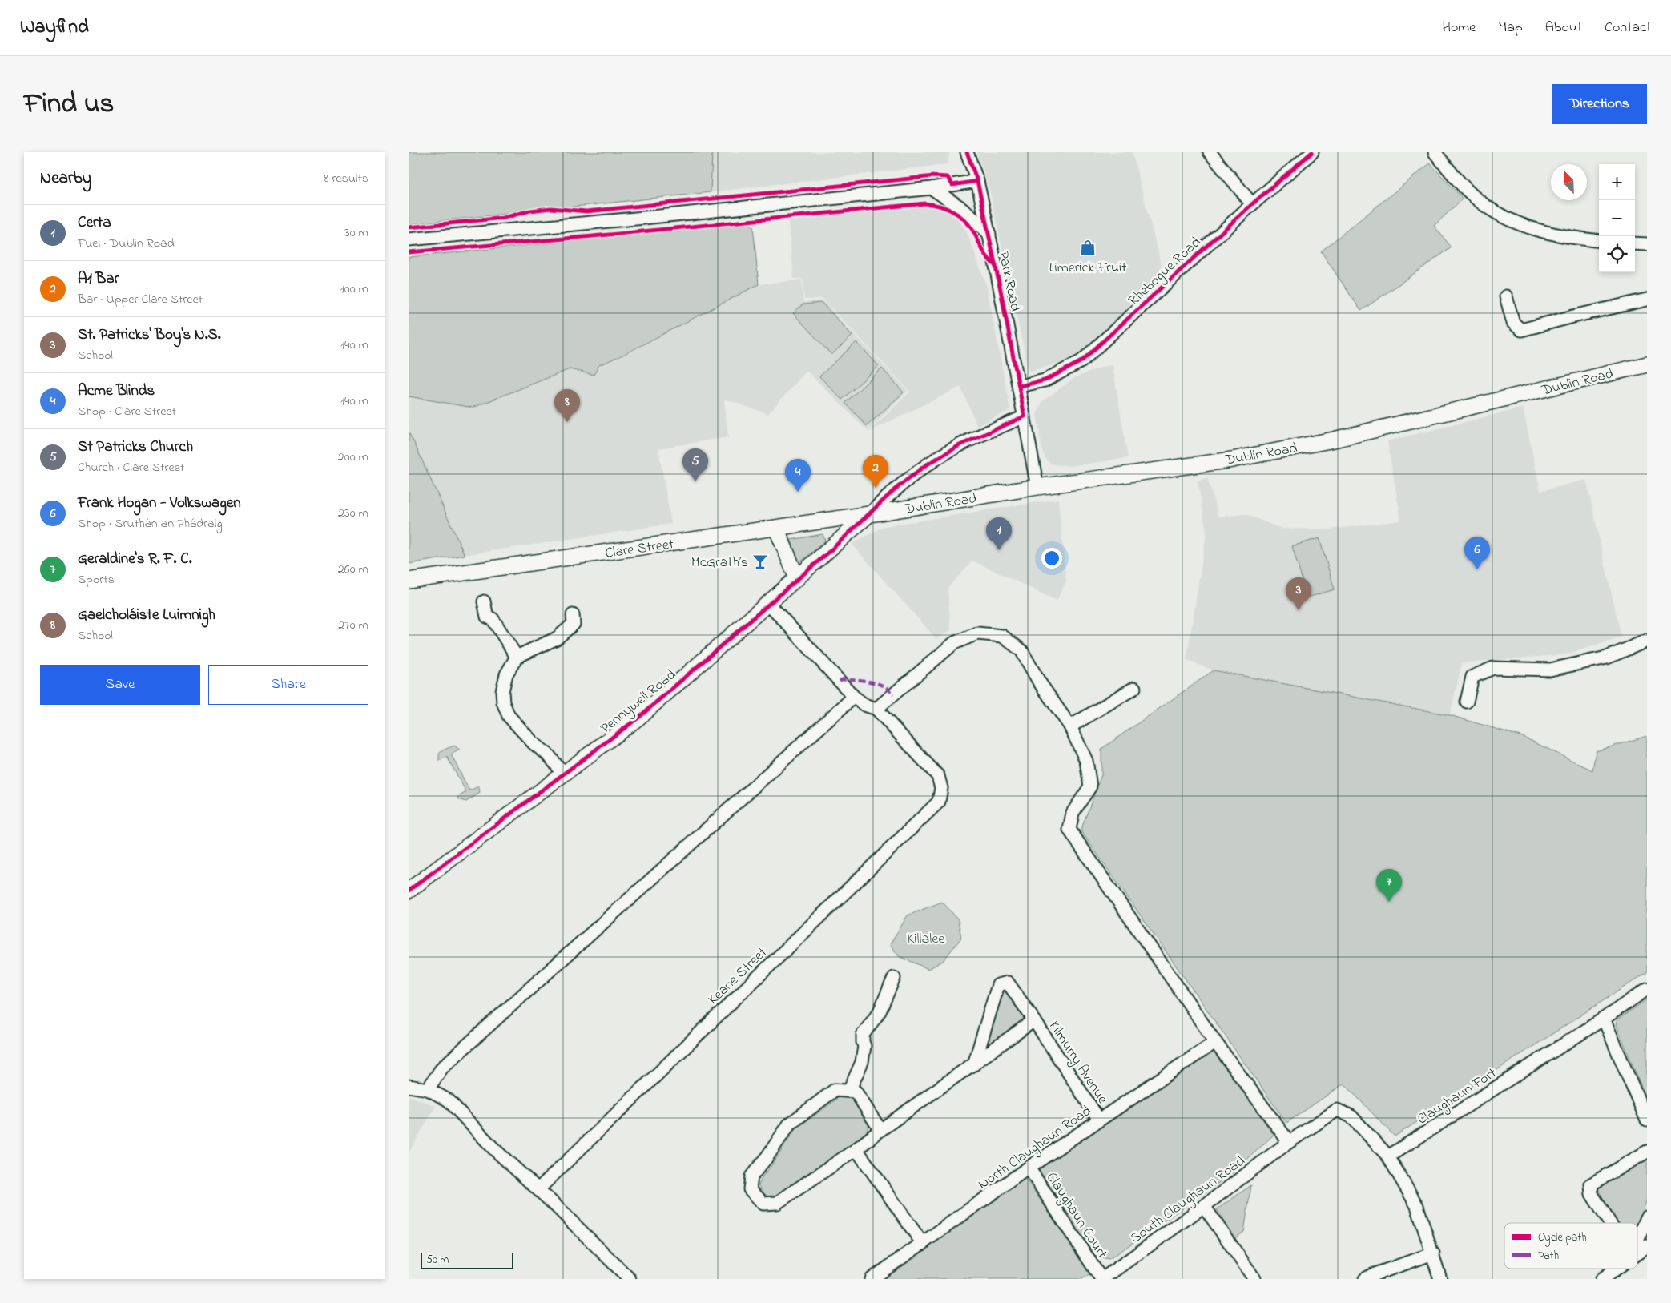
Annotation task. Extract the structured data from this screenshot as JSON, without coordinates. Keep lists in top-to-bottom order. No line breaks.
{"streets":{"main road":["Dublin Road","Clare Street","Pennywell Road"],"street":["Rhebogue Road","Park Road","Keane Street","Kilmurry Avenue","Claughaun Fort","North Claughaun Road","South Claughaun Road","Claughaun Court"]},"crossings":[["Rhebogue Road","Park Road"],["Park Road","Dublin Road"],["Dublin Road","Clare Street"],["Dublin Road","Pennywell Road"],["Clare Street","Pennywell Road"],["Kilmurry Avenue","North Claughaun Road"],["North Claughaun Road","Claughaun Court"],["South Claughaun Road","Claughaun Court"]],"parks":["Killalee"],"places":{"shop":["Limerick Fruit"],"bar":["McGrath’s"]},"legend":["Cycle path","Path"],"scale_bar":"50 m","north":"top left","page":{"header":"Wayfind","nav":["Home","Map","About","Contact"],"title":"Find us","buttons":["Directions",["Save","Share"]],"heading":["Nearby","8 results"],"map_buttons":["+","−"],"list":[{"mark":"1","name":"Certa","note":"Fuel · Dublin Road","value":"30 m"},{"mark":"2","name":"A1 Bar","note":"Bar · Upper Clare Street","value":"100 m"},{"mark":"3","name":"St. Patricks' Boy's N.S.","note":"School","value":"140 m"},{"mark":"4","name":"Acme Blinds","note":"Shop · Clare Street","value":"140 m"},{"mark":"5","name":"St Patricks Church","note":"Church · Clare Street","value":"200 m"},{"mark":"6","name":"Frank Hogan - Volkswagen","note":"Shop · Sruthán an Phádraig","value":"230 m"},{"mark":"7","name":"Geraldine's R. F. C.","note":"Sports","value":"260 m"},{"mark":"8","name":"Gaelcholáiste Luimnigh","note":"School","value":"270 m"}],"pins":["8","5","2","4","1","6","3","7"],"scale":"50 m"}}
